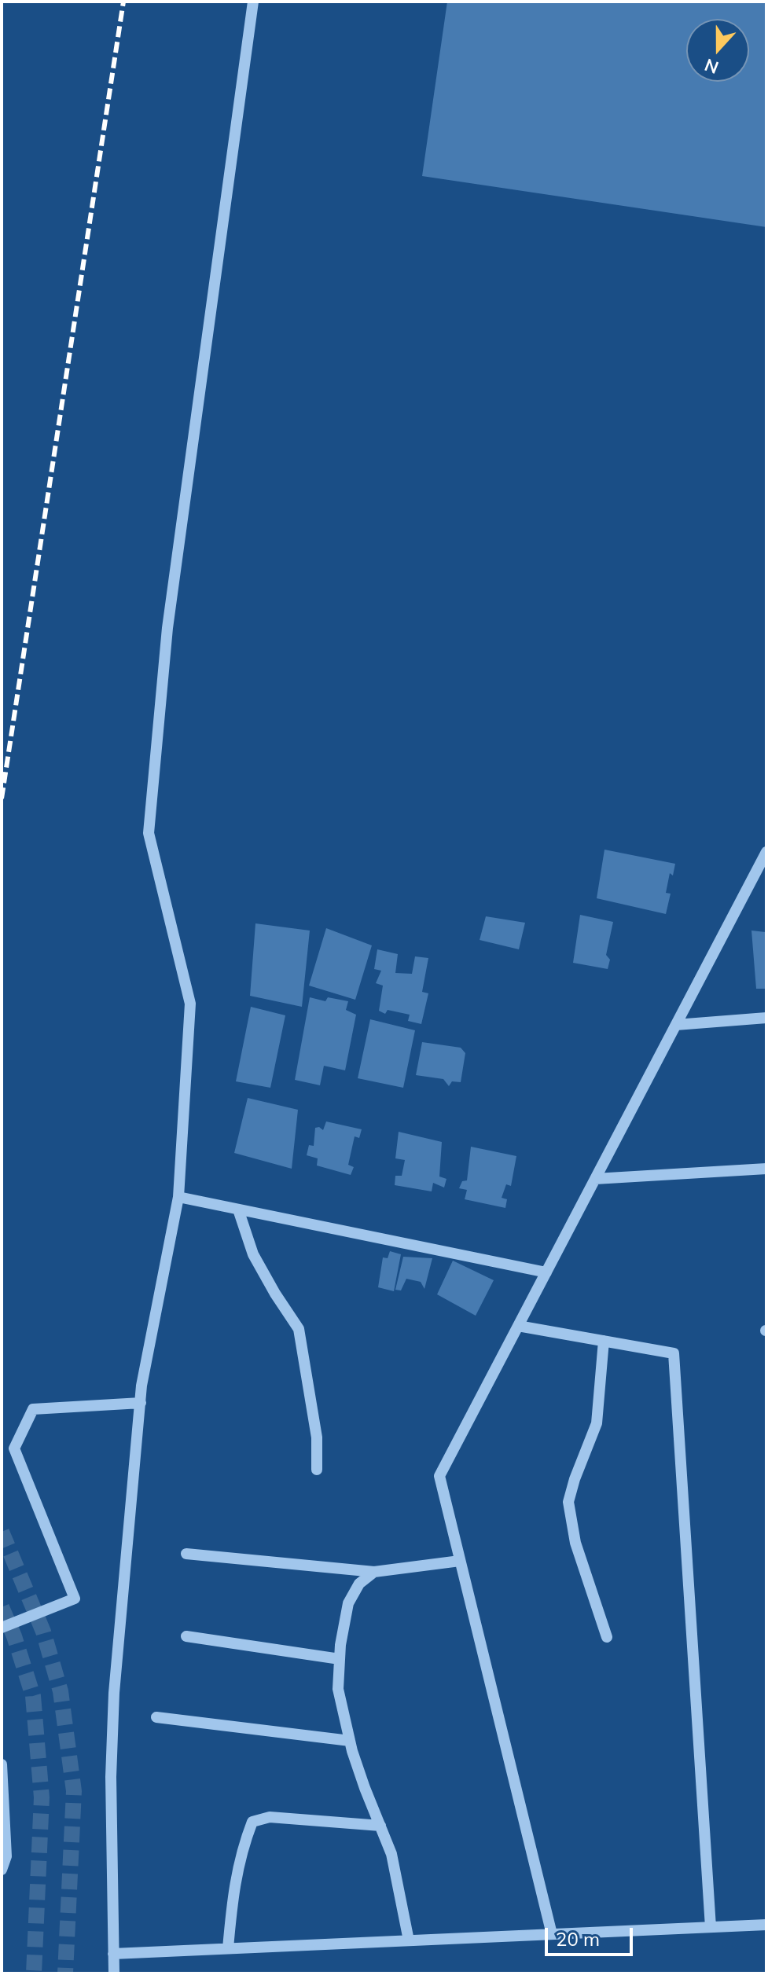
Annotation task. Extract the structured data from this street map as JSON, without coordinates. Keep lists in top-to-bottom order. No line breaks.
{"scale_bar":"20 m","north":"bottom"}
